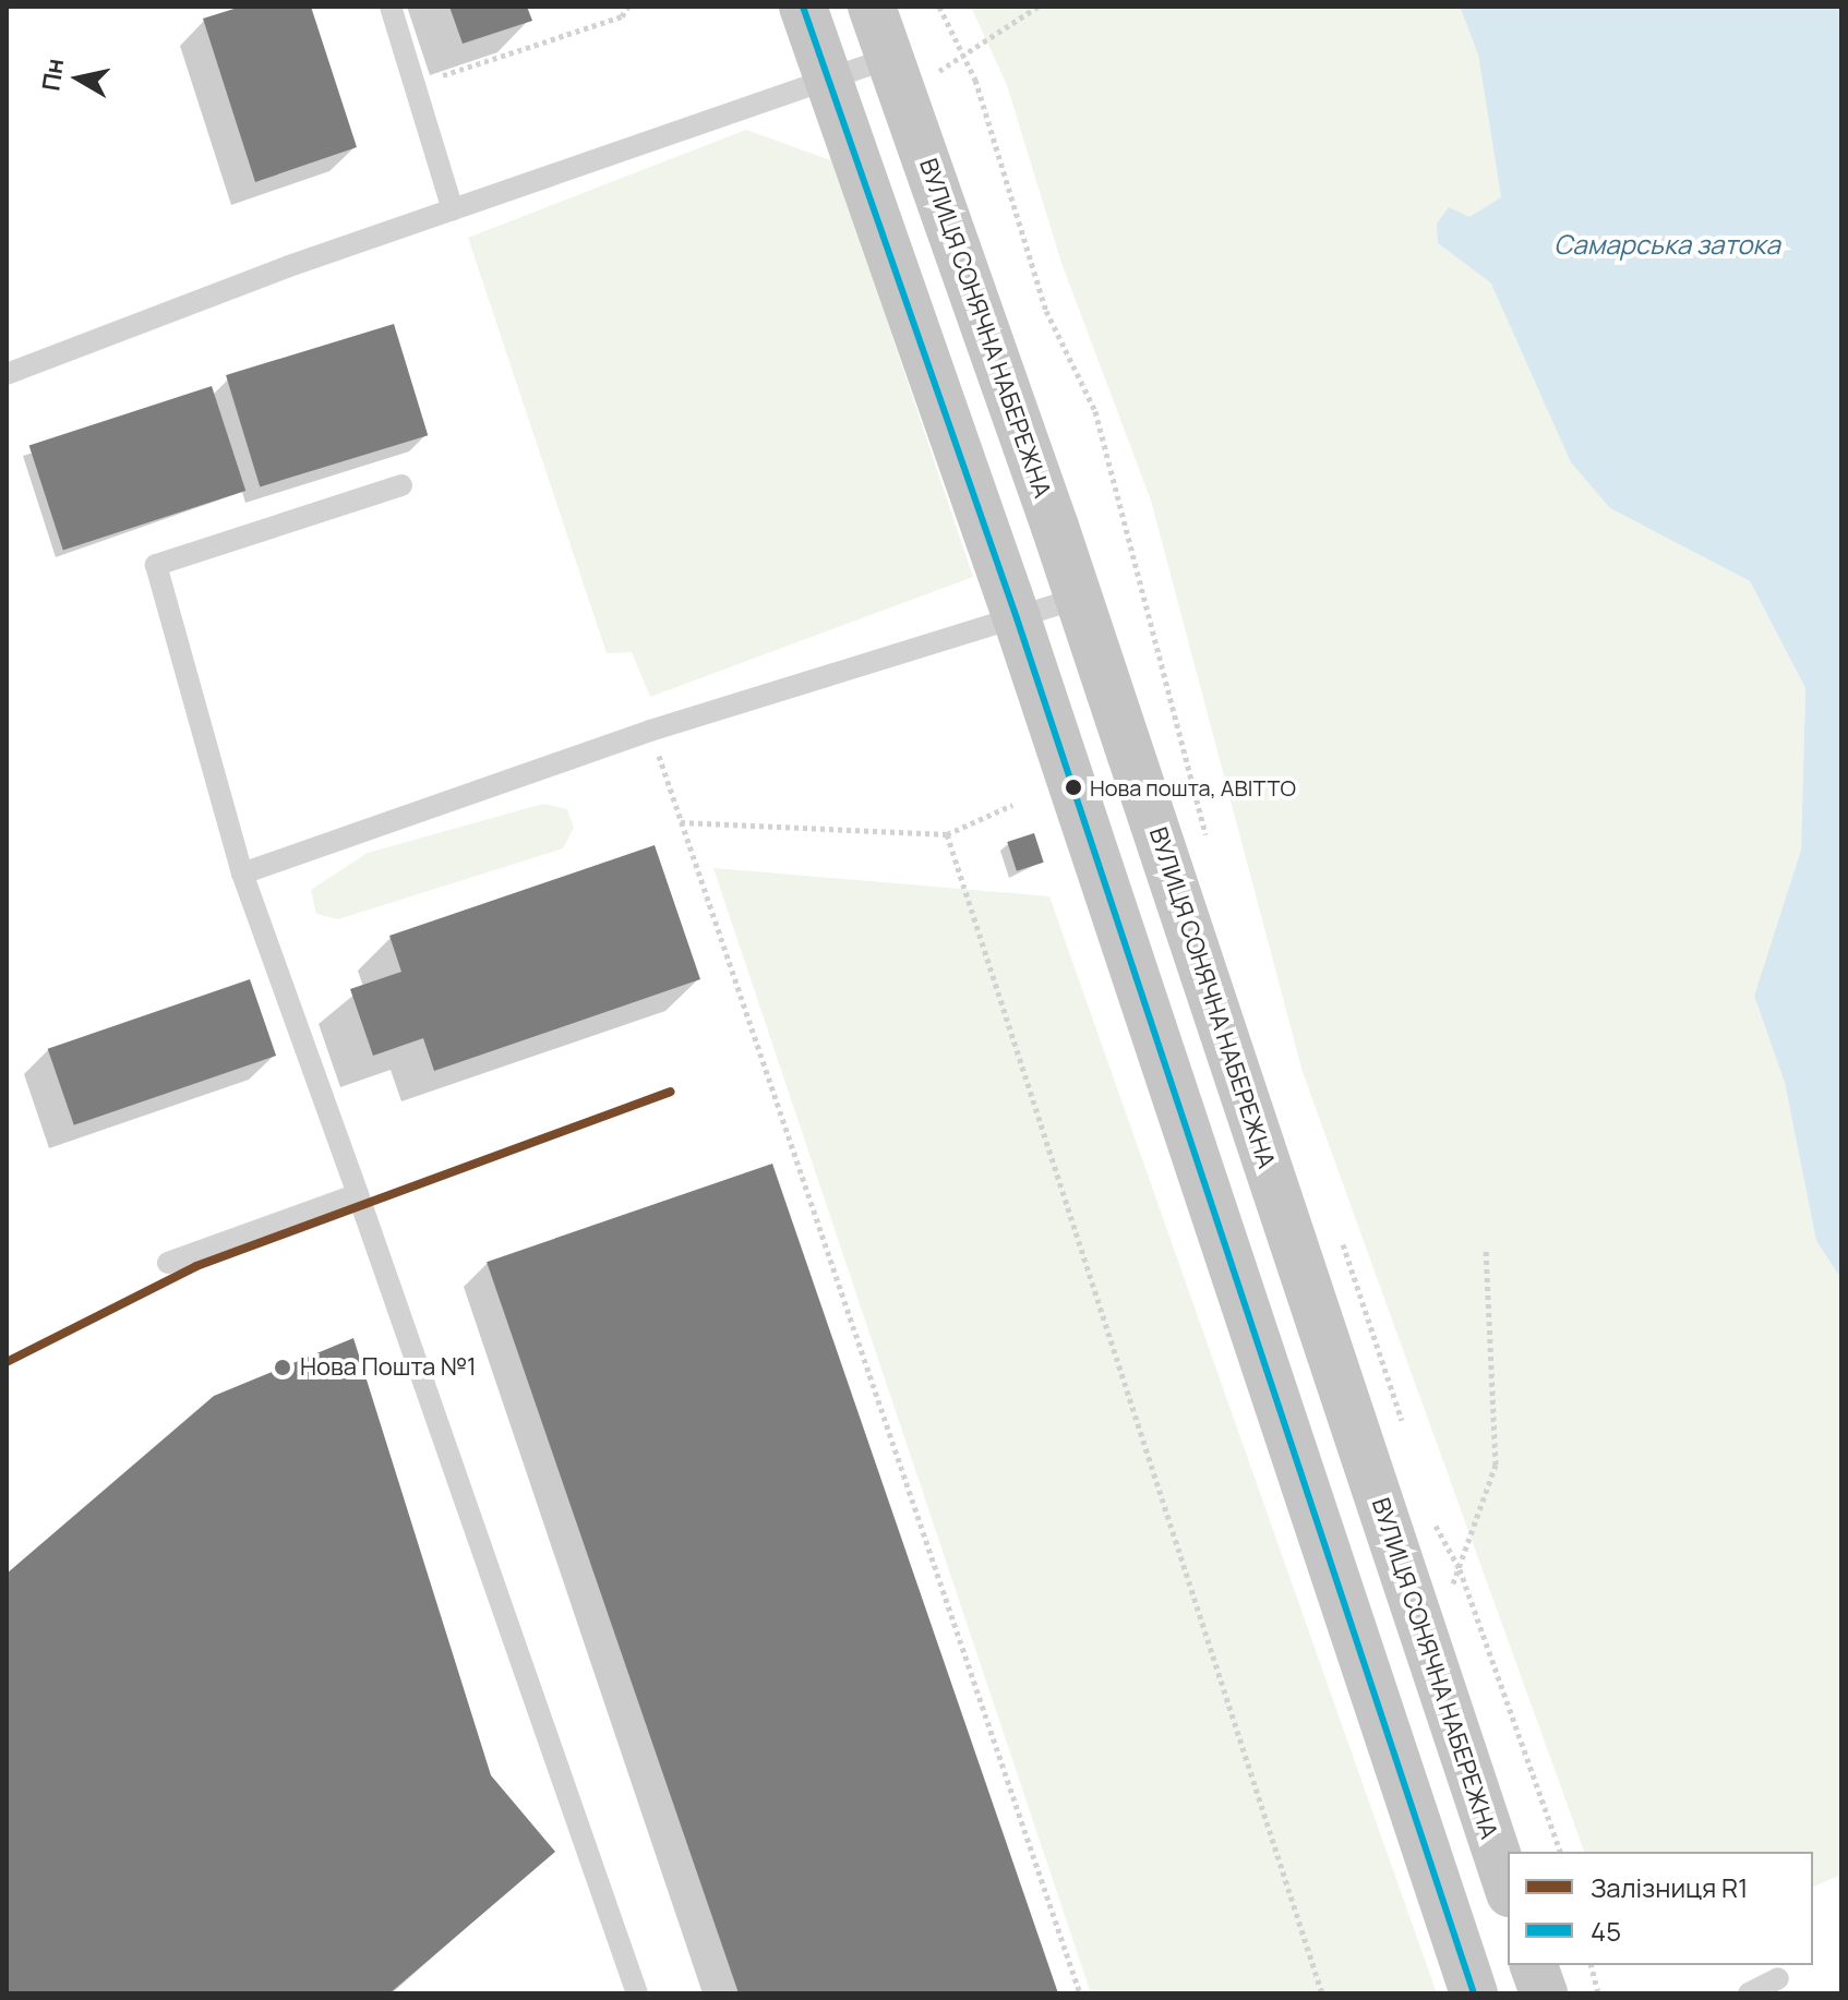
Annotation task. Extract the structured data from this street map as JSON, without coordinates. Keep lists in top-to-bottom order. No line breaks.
{"streets":{"main road":["ВУЛИЦЯ СОНЯЧНА НАБЕРЕЖНА"]},"water":["Самарська затока"],"places":["Нова пошта, АВІТТО","Нова Пошта №1"],"lines":["transit line 45","rail line R1"],"legend":["Залізниця R1","45"],"north":"left"}
